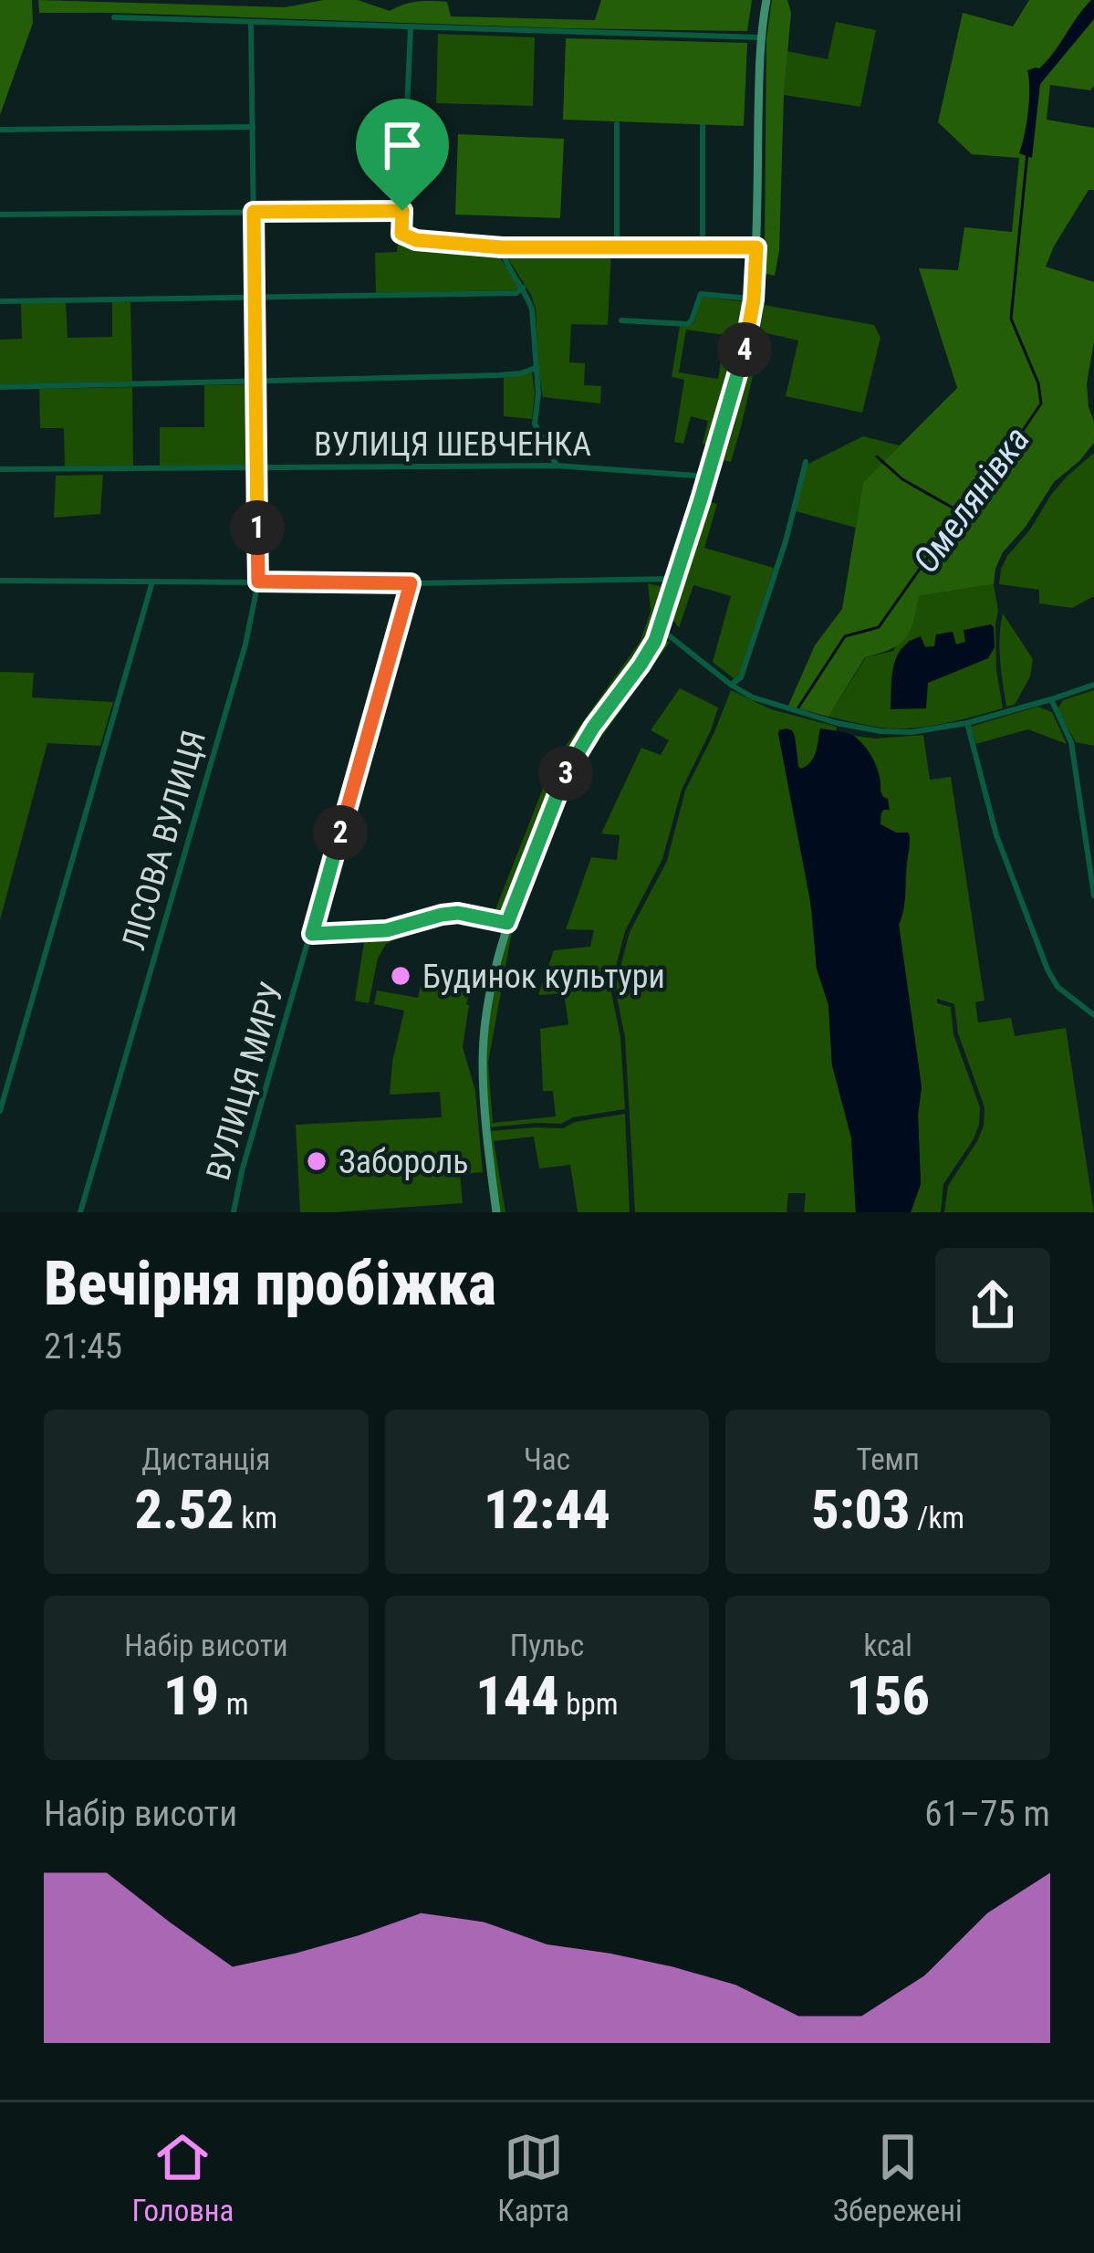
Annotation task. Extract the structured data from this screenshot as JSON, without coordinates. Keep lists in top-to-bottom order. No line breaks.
{"streets":{"street":["ВУЛИЦЯ ШЕВЧЕНКА","ЛІСОВА ВУЛИЦЯ","ВУЛИЦЯ МИРУ"]},"crossings":[["ВУЛИЦЯ ШЕВЧЕНКА","ЛІСОВА ВУЛИЦЯ"]],"water":["Омелянівка"],"places":["Будинок культури","Забороль"],"page":{"pins":["4","1","3","2"],"heading":["Вечірня пробіжка","21:45"],"stats":[["Дистанція","2.52 km"],["Час","12:44"],["Темп","5:03 /km"],["Набір висоти","19 m"],["Пульс","144 bpm"],["kcal","156"]],"chart":["Набір висоти","61–75 m"],"tabs":["Головна","Карта","Збережені"]}}
